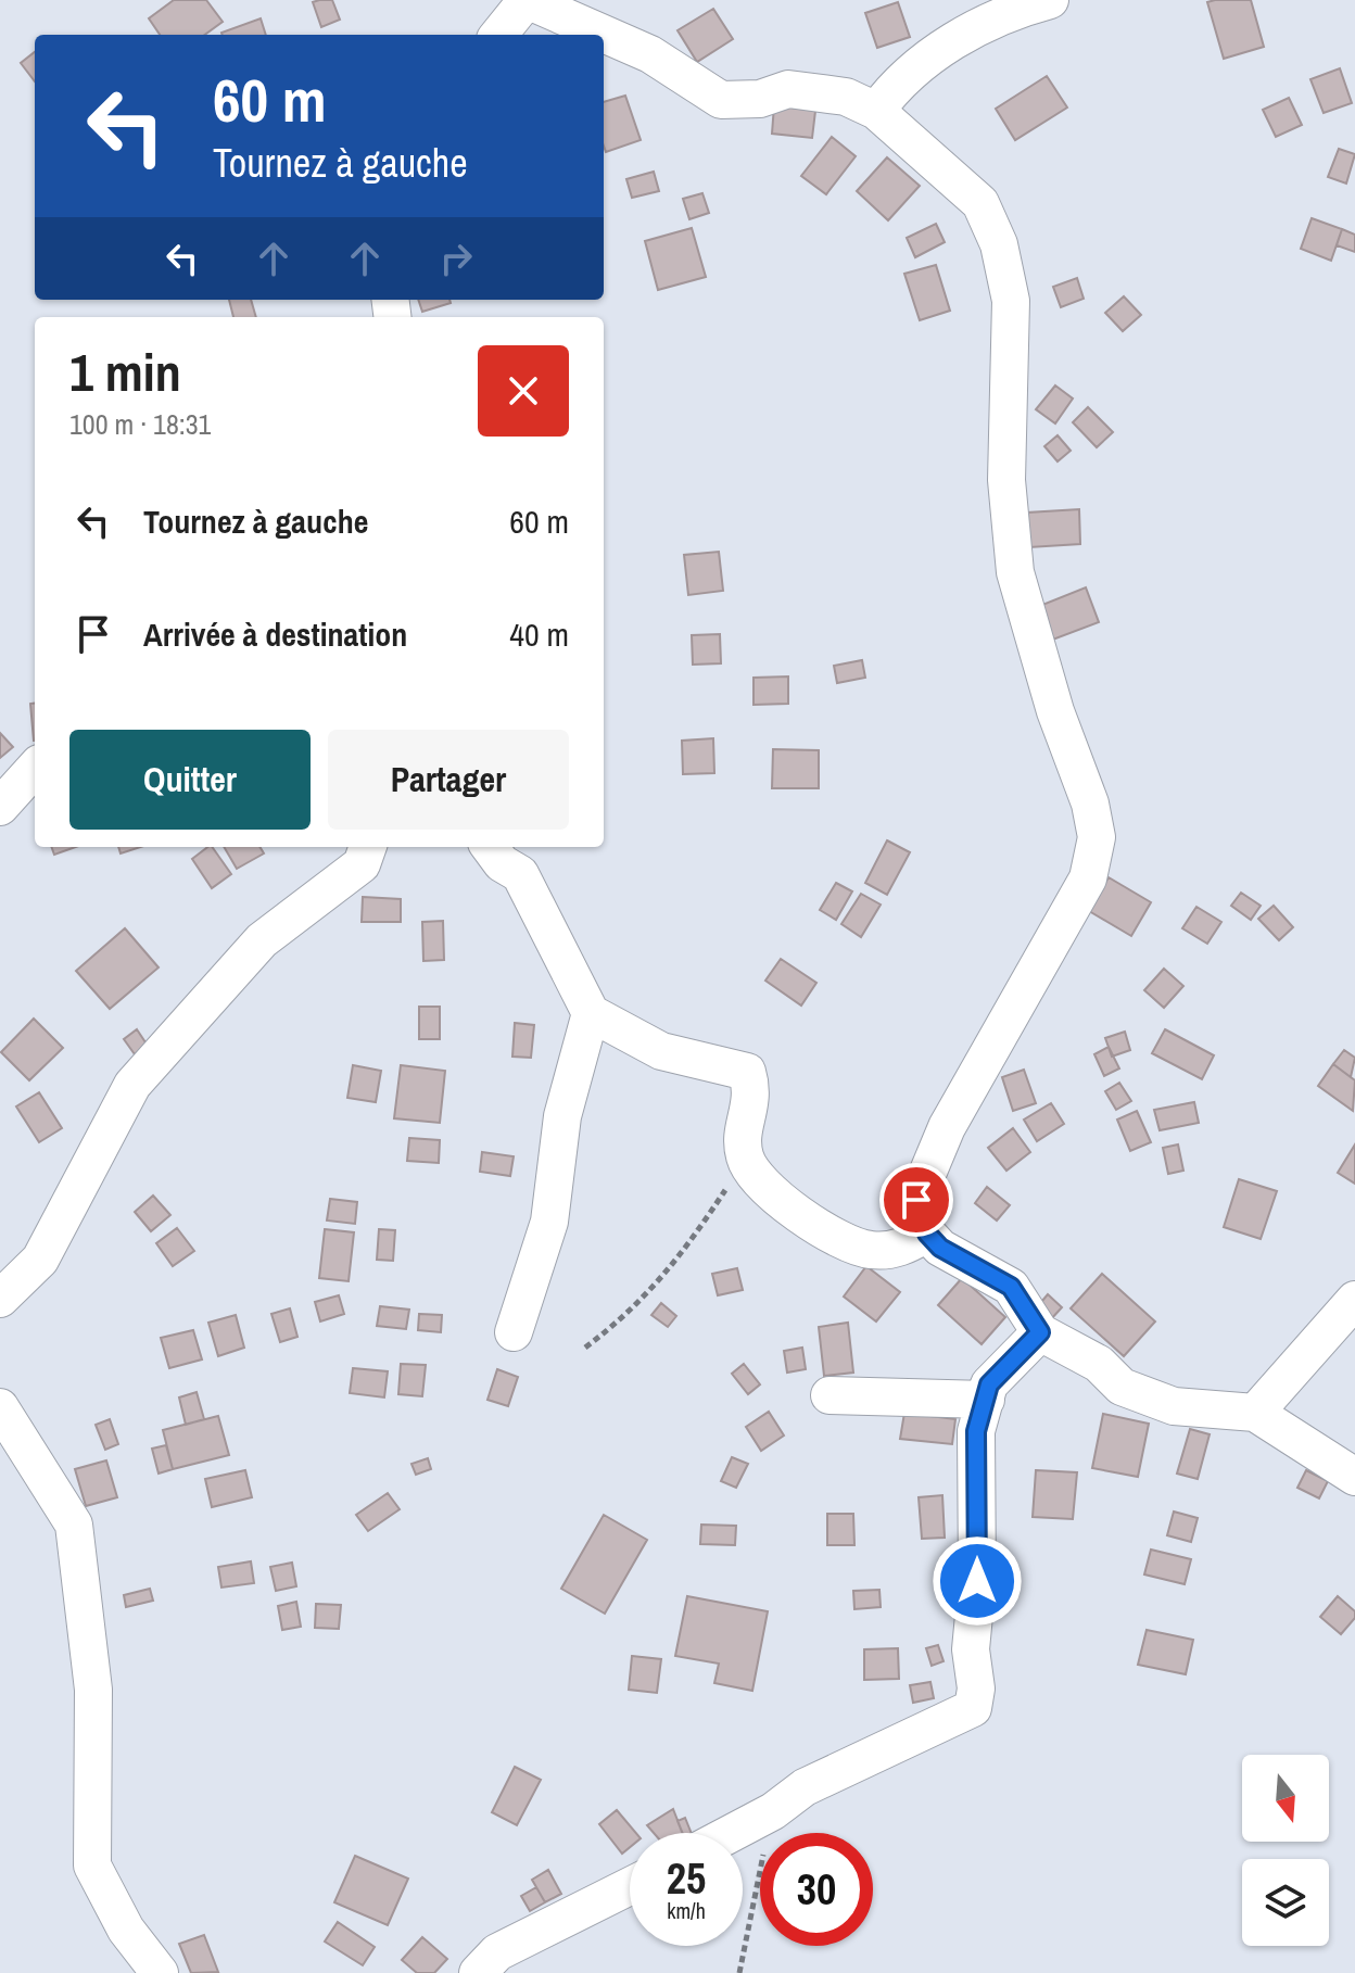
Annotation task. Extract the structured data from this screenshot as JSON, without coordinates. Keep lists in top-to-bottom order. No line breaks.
{"north":"bottom","page":{"turn":["60 m","Tournez à gauche"],"heading":["1 min","100 m · 18:31"],"list":[{"name":"Tournez à gauche","value":"60 m"},{"name":"Arrivée à destination","value":"40 m"}],"buttons":["Quitter","Partager"],"speed":"25 km/h","limit":"30"}}
